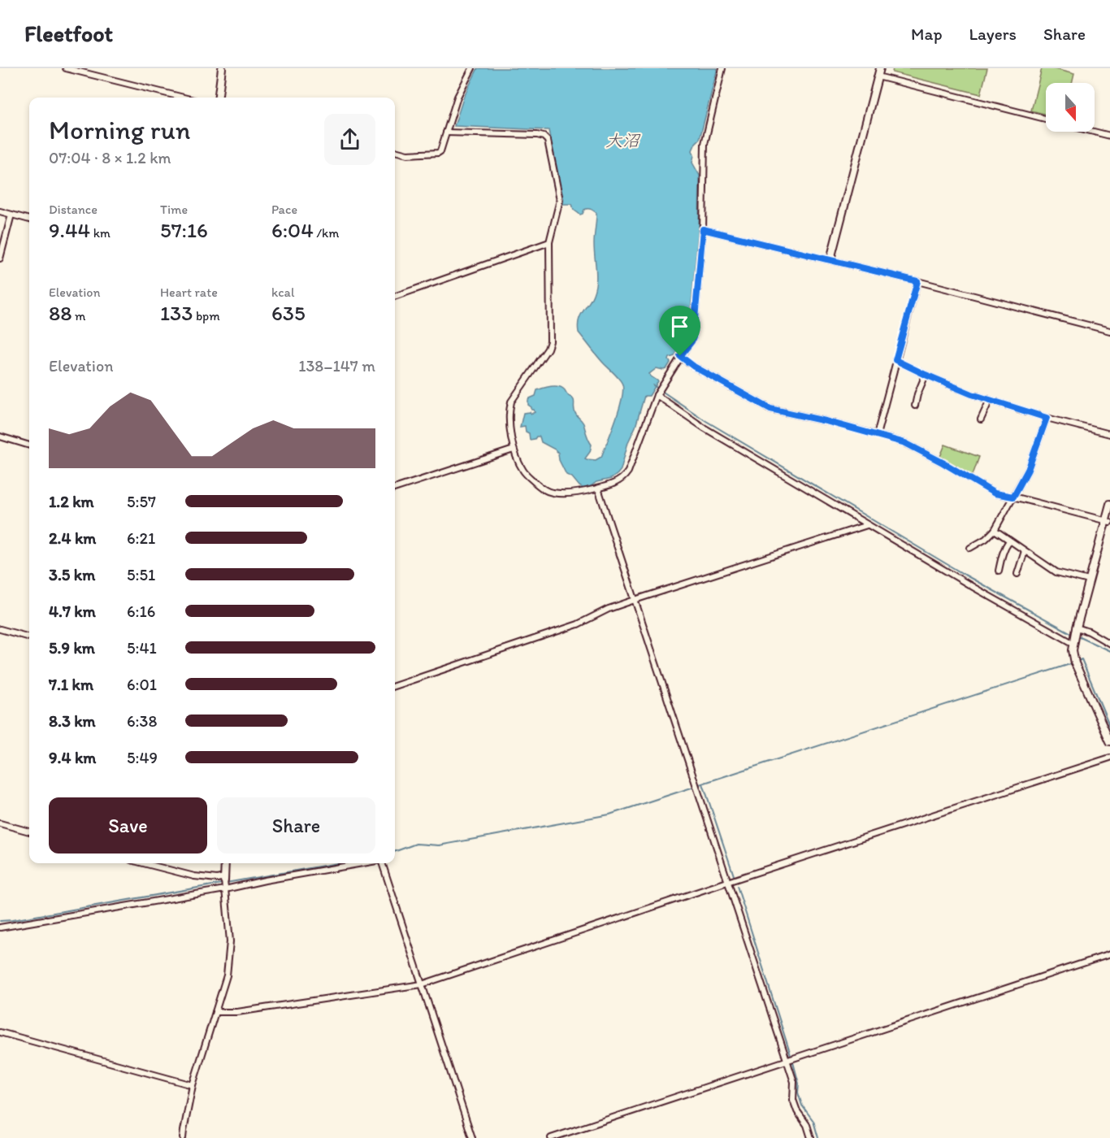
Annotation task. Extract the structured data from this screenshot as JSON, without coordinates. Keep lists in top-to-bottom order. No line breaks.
{"water":["大沼"],"north":"bottom","page":{"header":"Fleetfoot","nav":["Map","Layers","Share"],"heading":["Morning run","07:04 · 8 × 1.2 km"],"stats":[["Distance","9.44 km"],["Time","57:16"],["Pace","6:04 /km"],["Elevation","88 m"],["Heart rate","133 bpm"],["kcal","635"]],"chart":["Elevation","138–147 m"],"list":[{"name":"1.2 km","note":"5:57"},{"name":"2.4 km","note":"6:21"},{"name":"3.5 km","note":"5:51"},{"name":"4.7 km","note":"6:16"},{"name":"5.9 km","note":"5:41"},{"name":"7.1 km","note":"6:01"},{"name":"8.3 km","note":"6:38"},{"name":"9.4 km","note":"5:49"}],"buttons":["Save","Share"]}}
